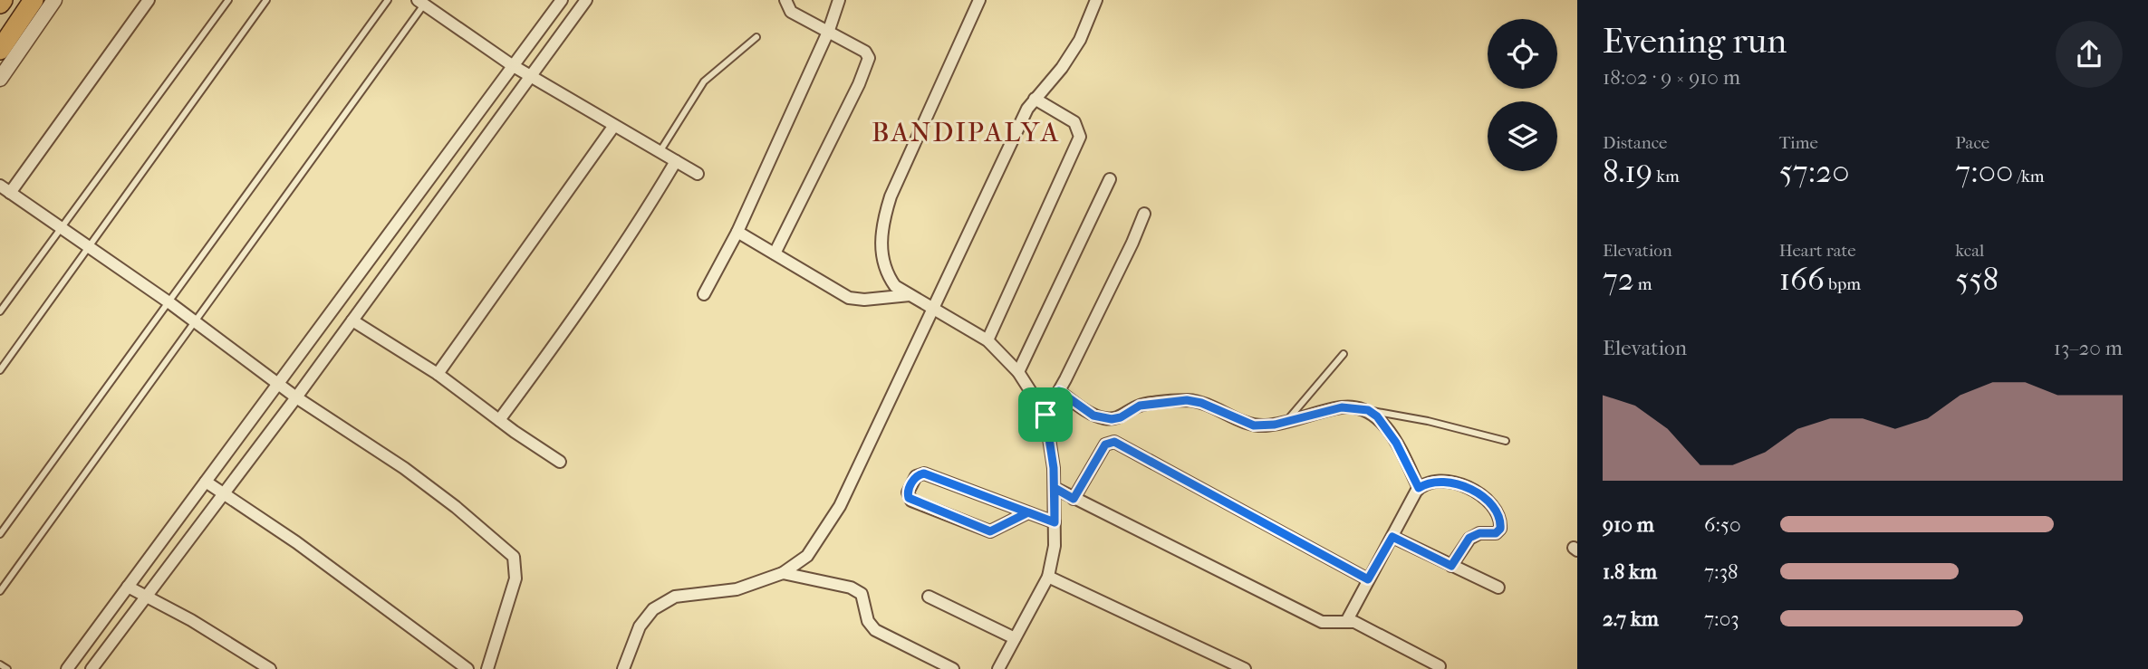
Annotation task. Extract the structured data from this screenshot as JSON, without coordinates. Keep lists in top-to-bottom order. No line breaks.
{"districts":["BANDIPALYA"],"page":{"heading":["Evening run","18:02 · 9 × 910 m"],"stats":[["Distance","8.19 km"],["Time","57:20"],["Pace","7:00 /km"],["Elevation","72 m"],["Heart rate","166 bpm"],["kcal","558"]],"chart":["Elevation","13–20 m"],"list":[{"name":"910 m","note":"6:50"},{"name":"1.8 km","note":"7:38"},{"name":"2.7 km","note":"7:03"}]}}
